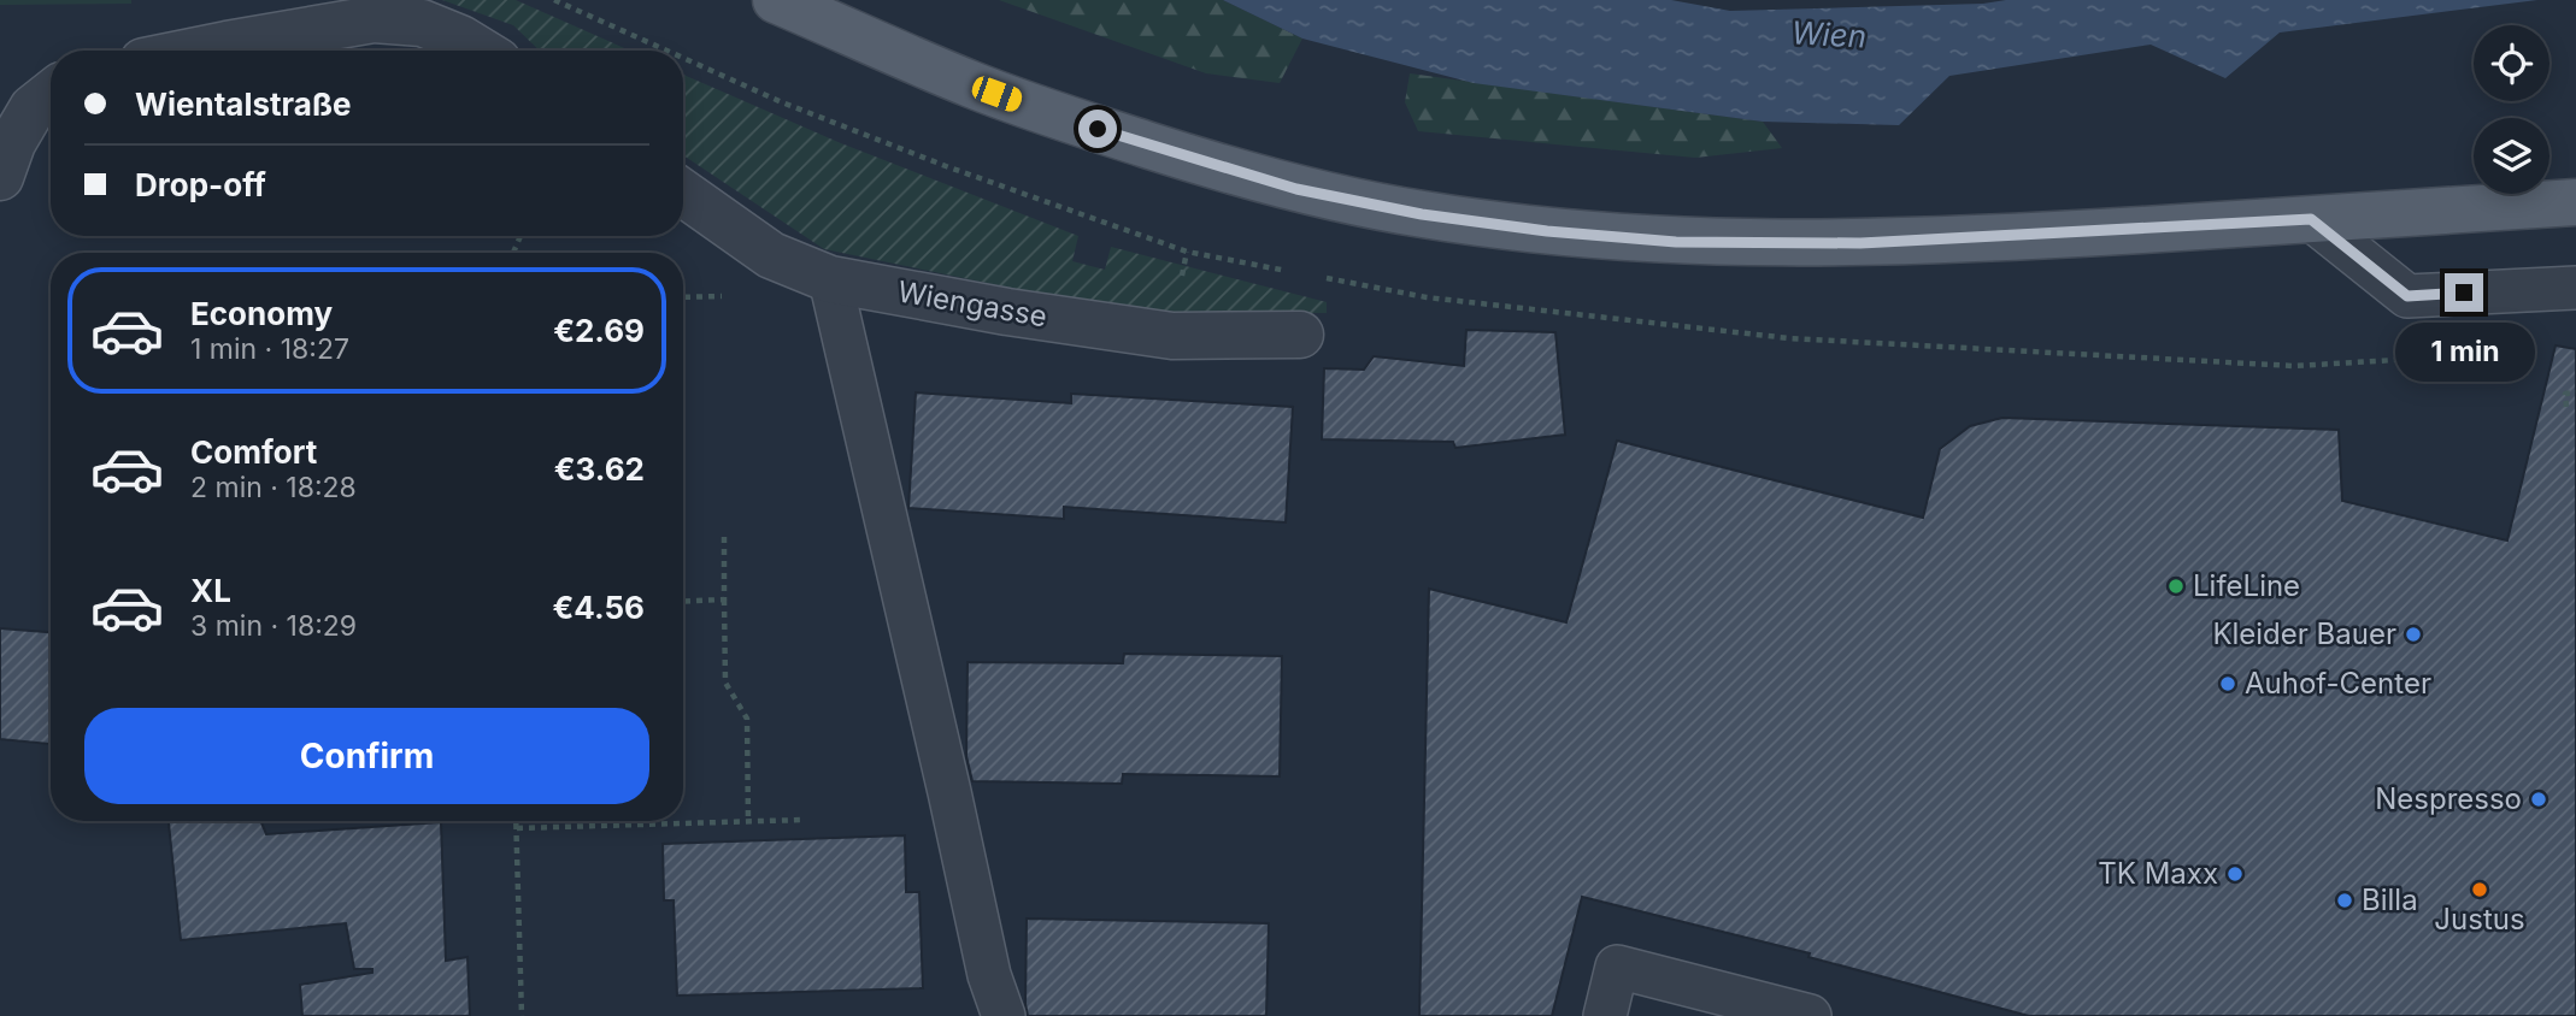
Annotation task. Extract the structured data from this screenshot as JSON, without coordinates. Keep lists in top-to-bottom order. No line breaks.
{"streets":{"street":["Wiengasse"]},"water":["Wien"],"places":["LifeLine","Kleider Bauer","Auhof-Center","Nespresso","TK Maxx","Justus","Billa"],"page":{"banner":["Wientalstraße","Drop-off"],"list":[{"name":"Economy","note":"1 min · 18:27","value":"€2.69"},{"name":"Comfort","note":"2 min · 18:28","value":"€3.62"},{"name":"XL","note":"3 min · 18:29","value":"€4.56"}],"bubble":"1 min","buttons":"Confirm"}}
